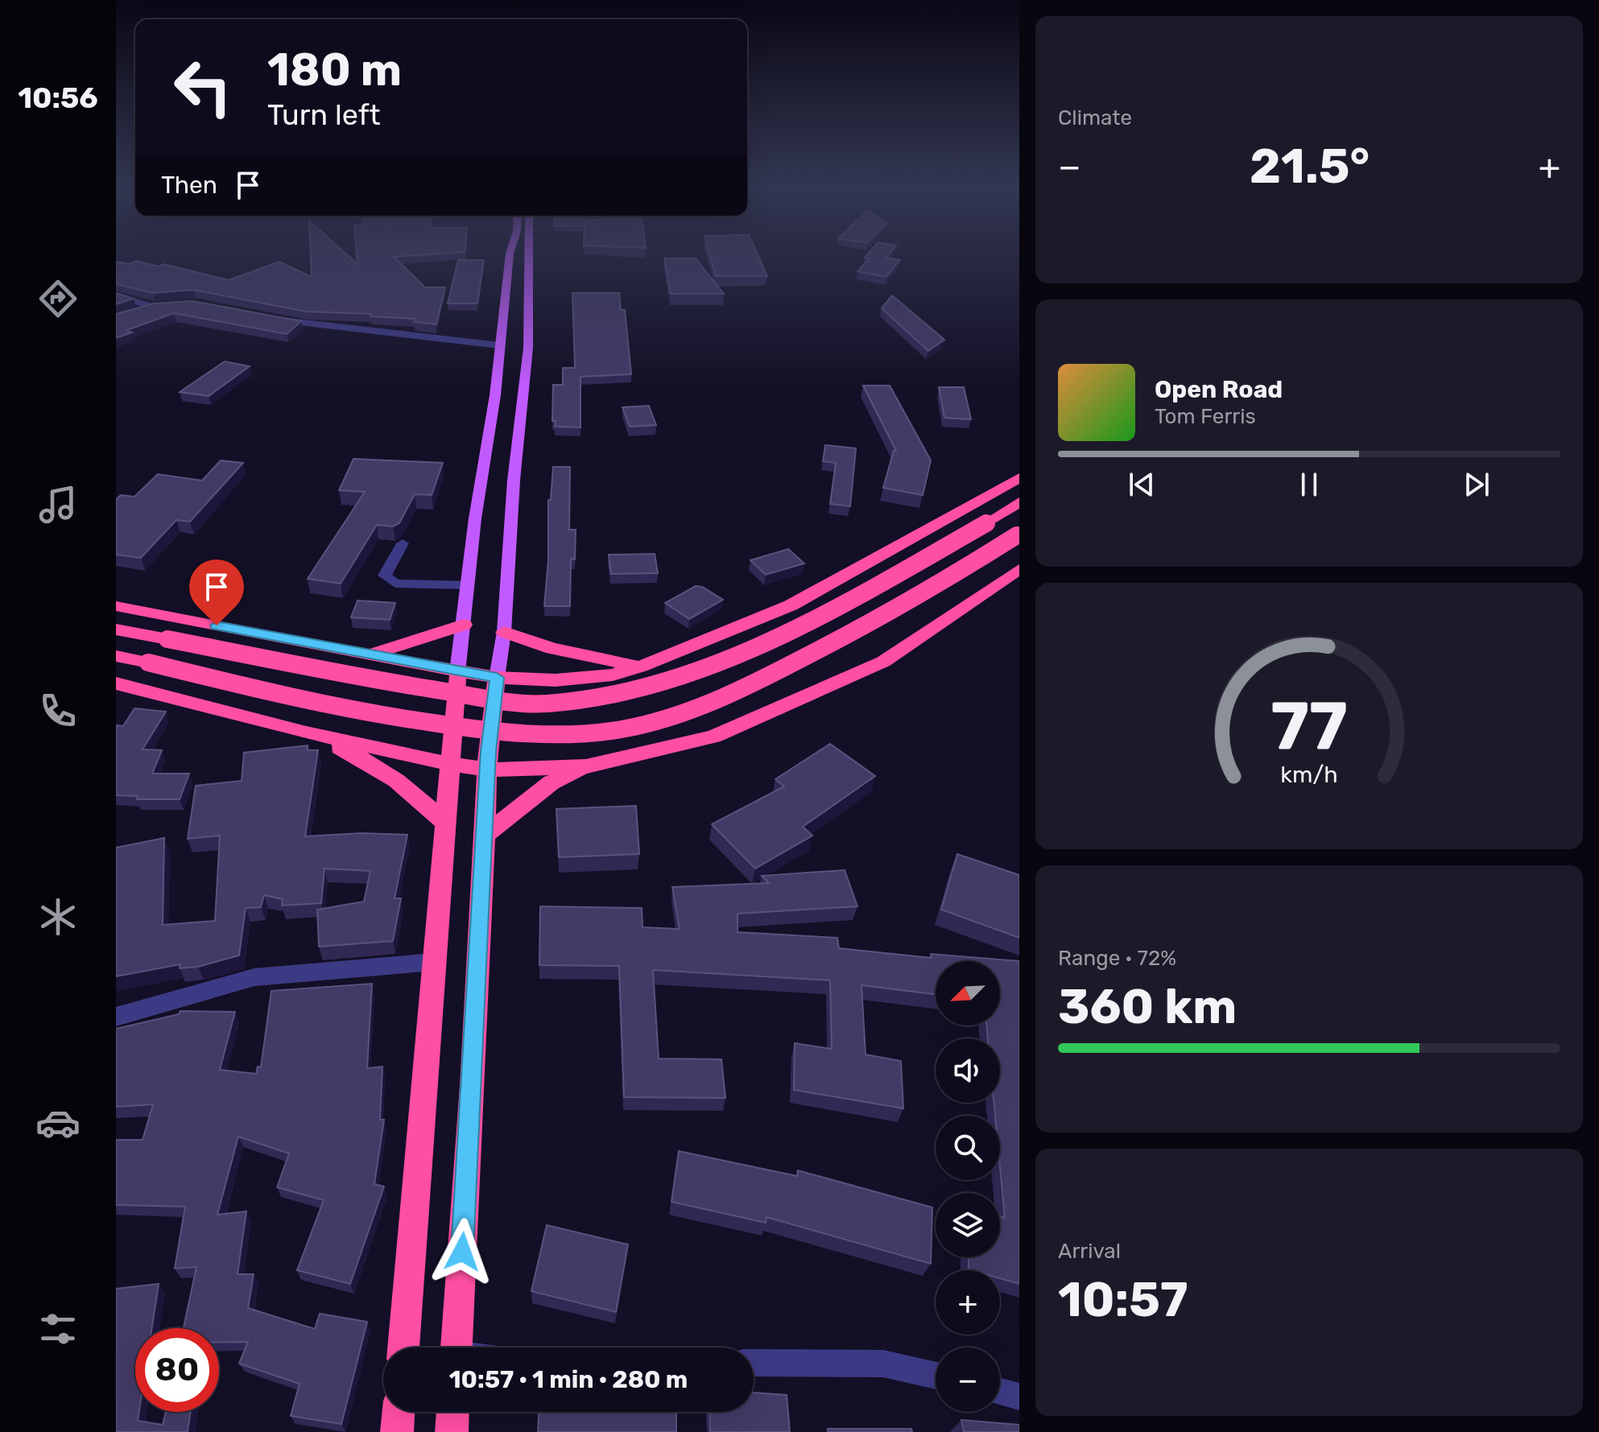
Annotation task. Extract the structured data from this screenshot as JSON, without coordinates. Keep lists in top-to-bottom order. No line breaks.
{"north":"bottom left","page":{"tabs":"10:56","tile":["Climate",["Range · 72%","360 km"],["Arrival","10:57"]],"turn":["180 m","Turn left"],"heat":["−","21.5°","+"],"then":"Then","song":["Open Road","Tom Ferris"],"map_buttons":["+","−"],"limit":"80","trip":"10:57 · 1 min · 280 m","gauge":["77","km/h"]}}
